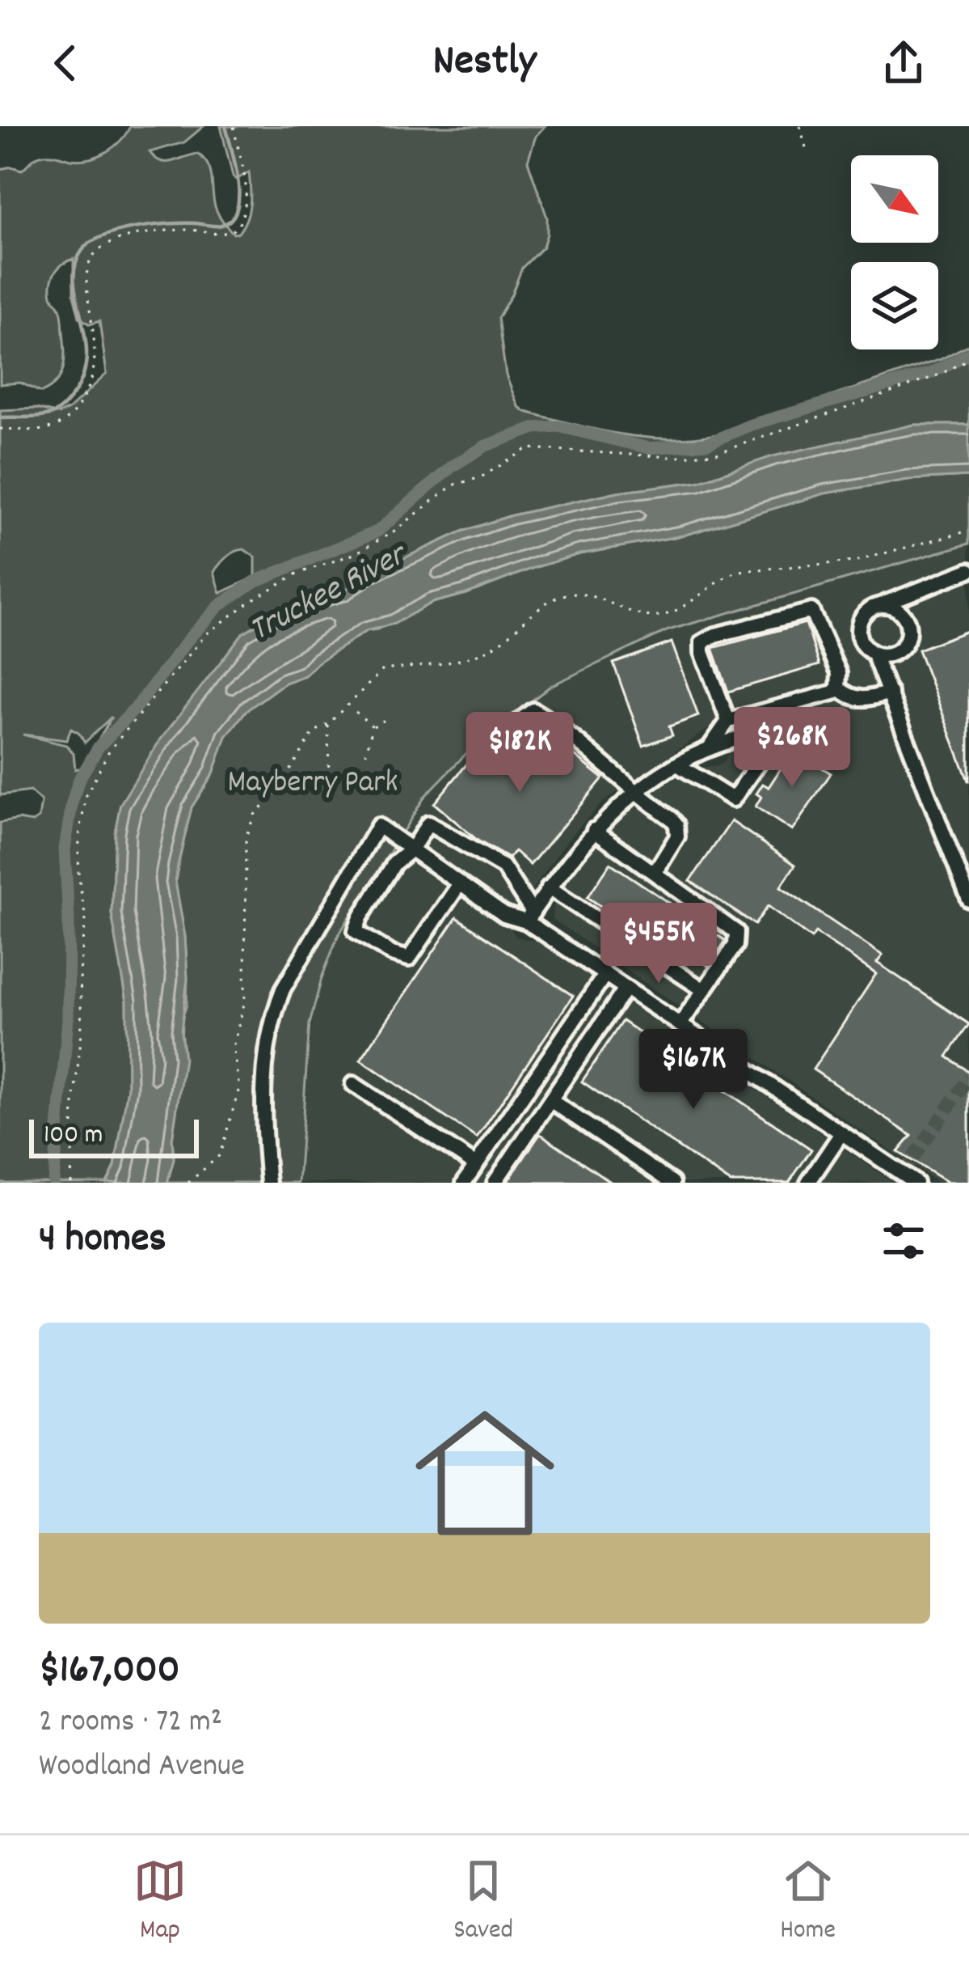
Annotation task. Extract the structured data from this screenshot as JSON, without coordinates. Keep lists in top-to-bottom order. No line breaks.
{"water":["Truckee River"],"parks":["Mayberry Park"],"scale_bar":"100 m","north":"bottom right","page":{"header":"Nestly","price":["$268K","$182K","$455K","$167K"],"scale":"100 m","heading":"4 homes","list":[{"name":"$167,000","note":"2 rooms · 72 m² · Woodland Avenue"}],"tabs":["Map","Saved","Home"]}}
